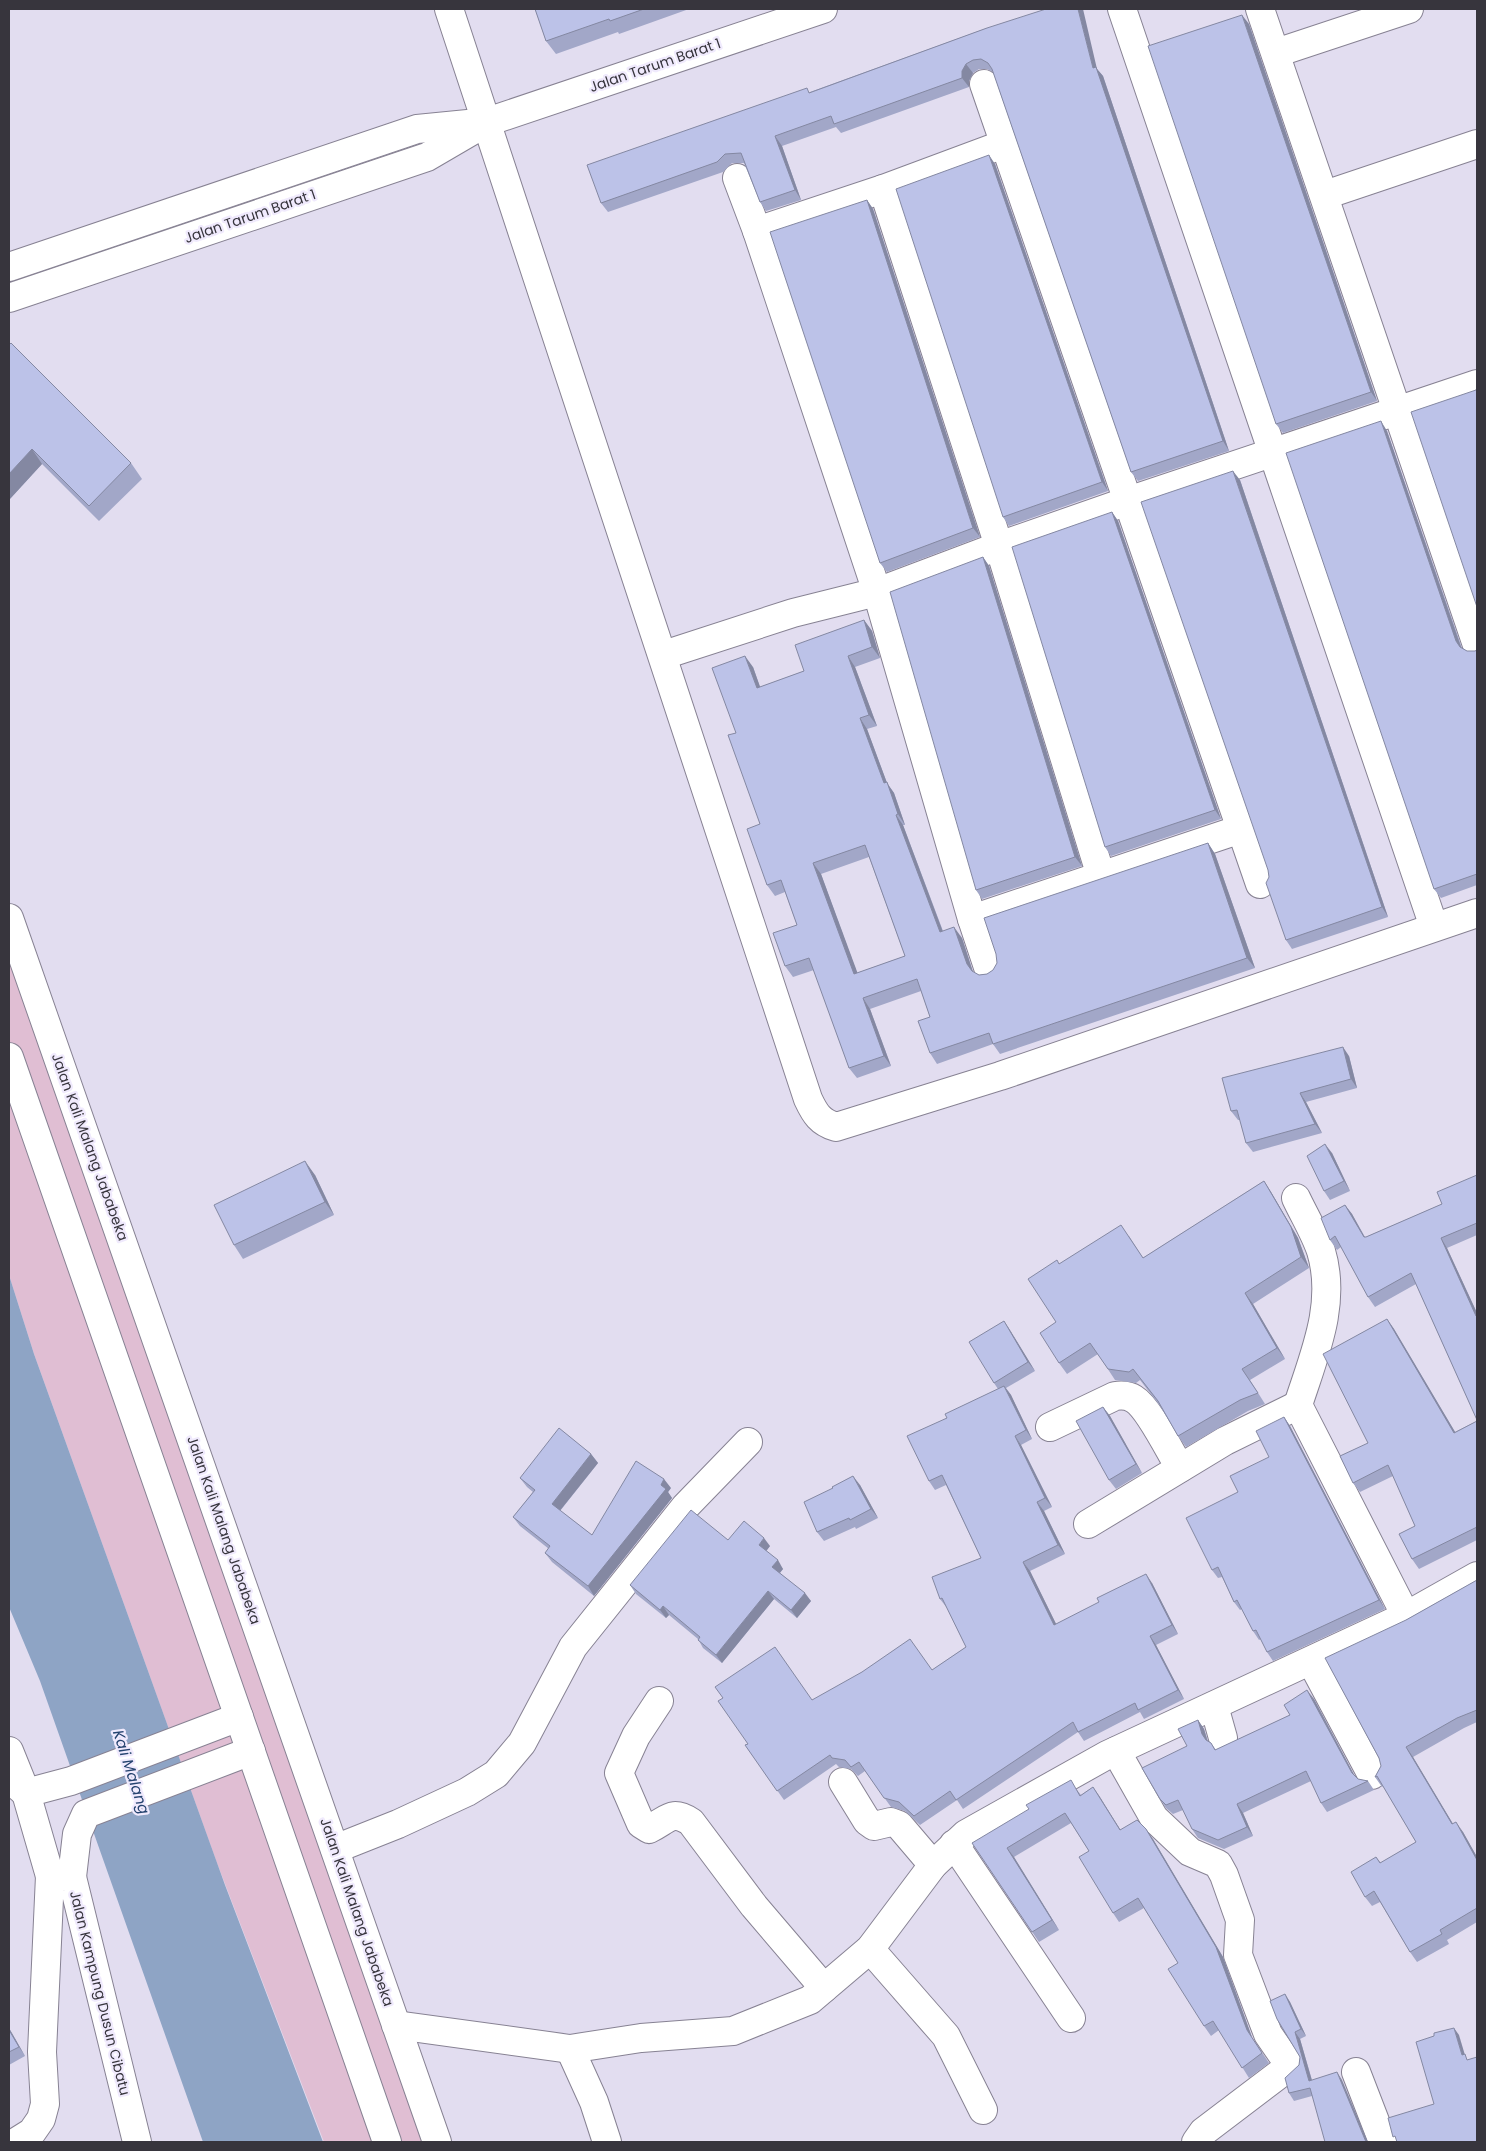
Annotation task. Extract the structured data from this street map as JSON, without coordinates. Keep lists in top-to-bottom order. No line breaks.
{"streets":{"street":["Jalan Tarum Barat 1","Jalan Kali Malang Jababeka","Jalan Kampung Dusun Cibatu"]},"water":["Kali Malang"]}
